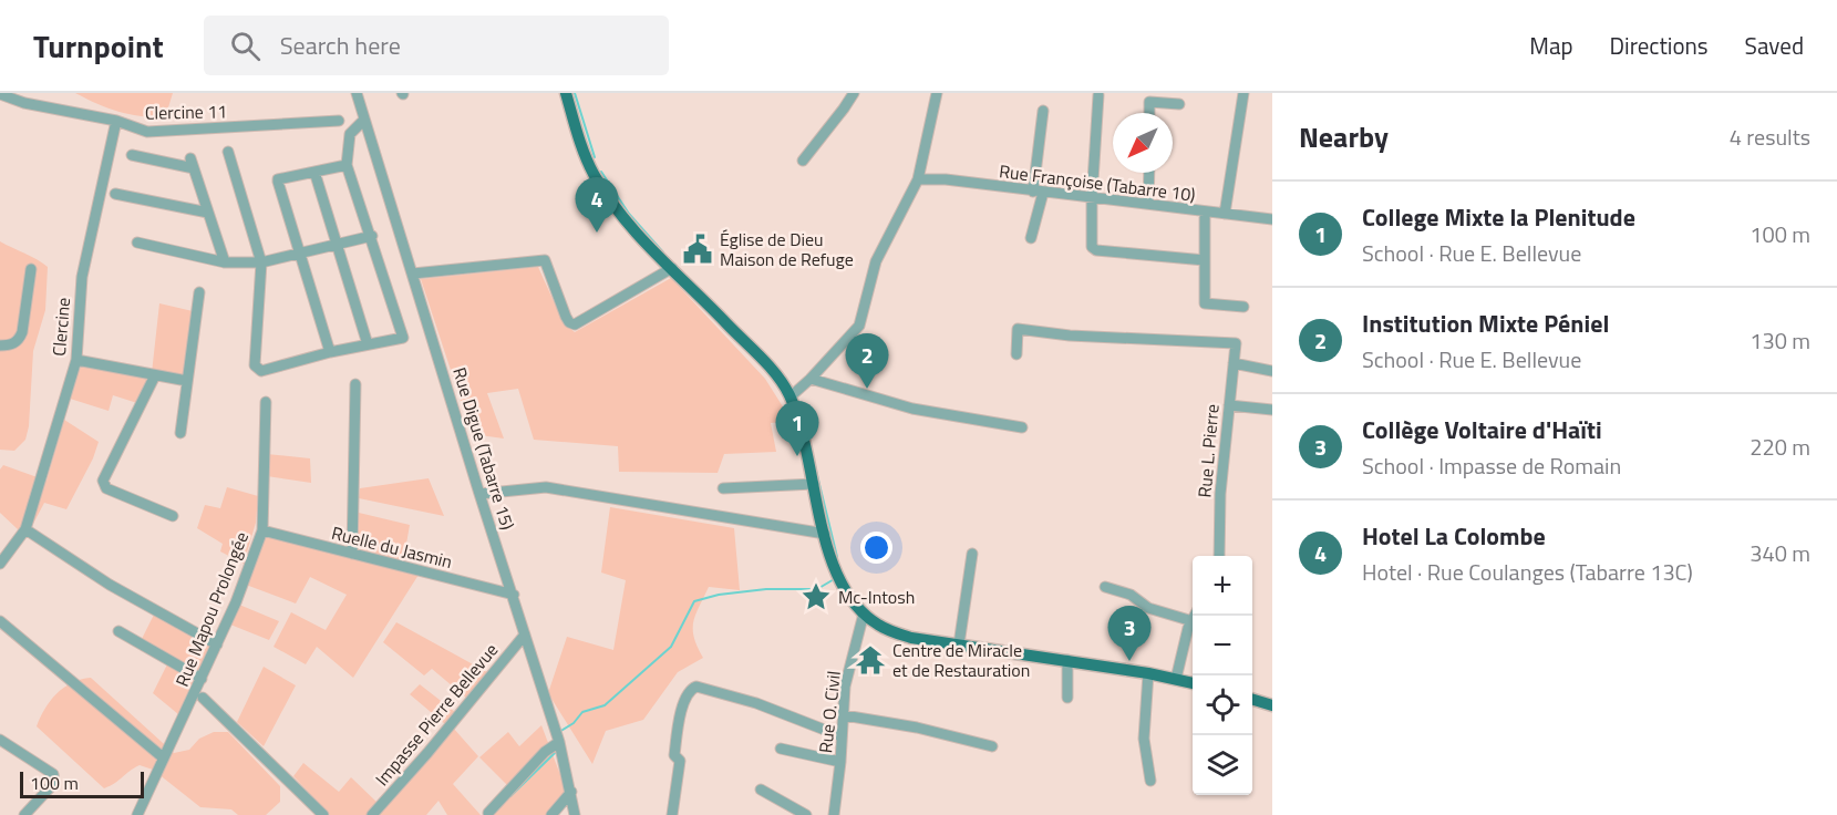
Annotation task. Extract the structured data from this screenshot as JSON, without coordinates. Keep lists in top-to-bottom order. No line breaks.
{"streets":{"street":["Clercine 11","Rue Françoise (Tabarre 10)","Clercine","Rue Digue (Tabarre 15)","Rue L. Pierre","Ruelle du Jasmin","Rue Mapou Prolongée","Rue O. Civil","Impasse Pierre Bellevue"]},"crossings":[["Clercine 11","Clercine"],["Rue Digue (Tabarre 15)","Ruelle du Jasmin"],["Rue Digue (Tabarre 15)","Impasse Pierre Bellevue"],["Ruelle du Jasmin","Rue Mapou Prolongée"]],"places":{"public building":["Église de Dieu Maison de Refuge"],"place":["Mc-Intosh"],"temple":["Centre de Miracle et de Restauration"]},"scale_bar":"100 m","north":"bottom left","page":{"header":"Turnpoint","search":"Search here","nav":["Map","Directions","Saved"],"heading":["Nearby","4 results"],"pins":["4","2","1","3"],"list":[{"mark":"1","name":"College Mixte la Plenitude","note":"School · Rue E. Bellevue","value":"100 m"},{"mark":"2","name":"Institution Mixte Péniel","note":"School · Rue E. Bellevue","value":"130 m"},{"mark":"3","name":"Collège Voltaire d'Haïti","note":"School · Impasse de Romain","value":"220 m"},{"mark":"4","name":"Hotel La Colombe","note":"Hotel · Rue Coulanges (Tabarre 13C)","value":"340 m"}],"map_buttons":["+","−"],"scale":"100 m"}}
